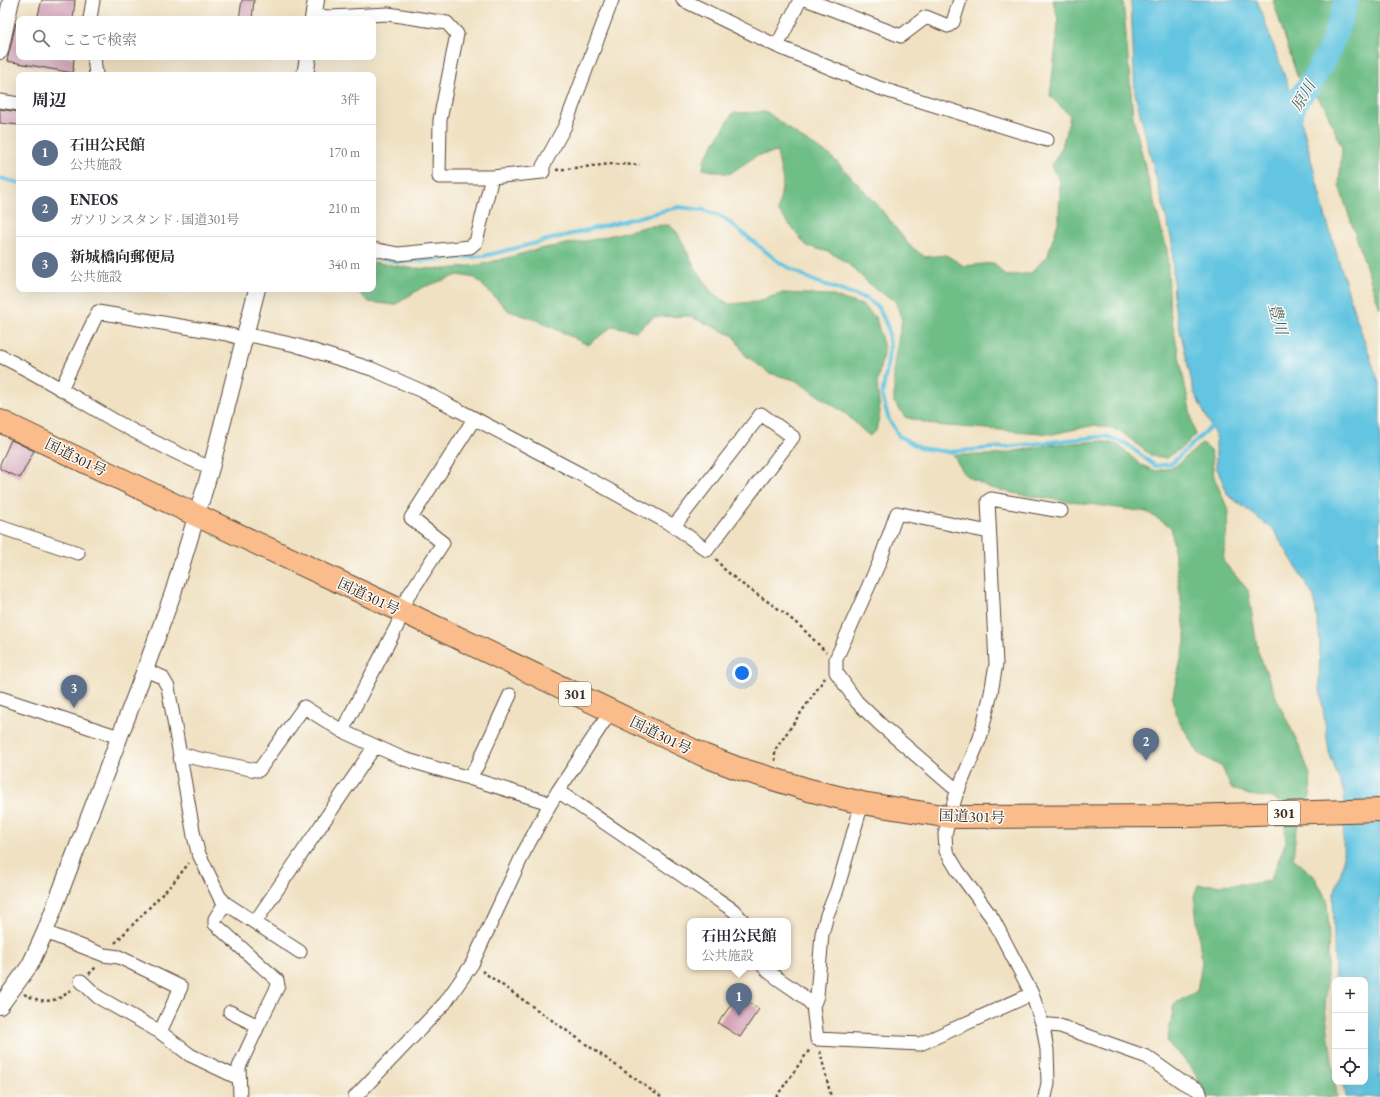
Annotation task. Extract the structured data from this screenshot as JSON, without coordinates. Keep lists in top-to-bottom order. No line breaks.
{"streets":{"highway":["国道301号","301"]},"water":["原川","豊川"],"page":{"search":"ここで検索","heading":["周辺","3件"],"list":[{"mark":"1","name":"石田公民館","note":"公共施設","value":"170 m"},{"mark":"2","name":"ENEOS","note":"ガソリンスタンド · 国道301号","value":"210 m"},{"mark":"3","name":"新城橋向郵便局","note":"公共施設","value":"340 m"}],"pins":["3","2","1"],"popup":["石田公民館","公共施設"],"map_buttons":["+","−"]}}
